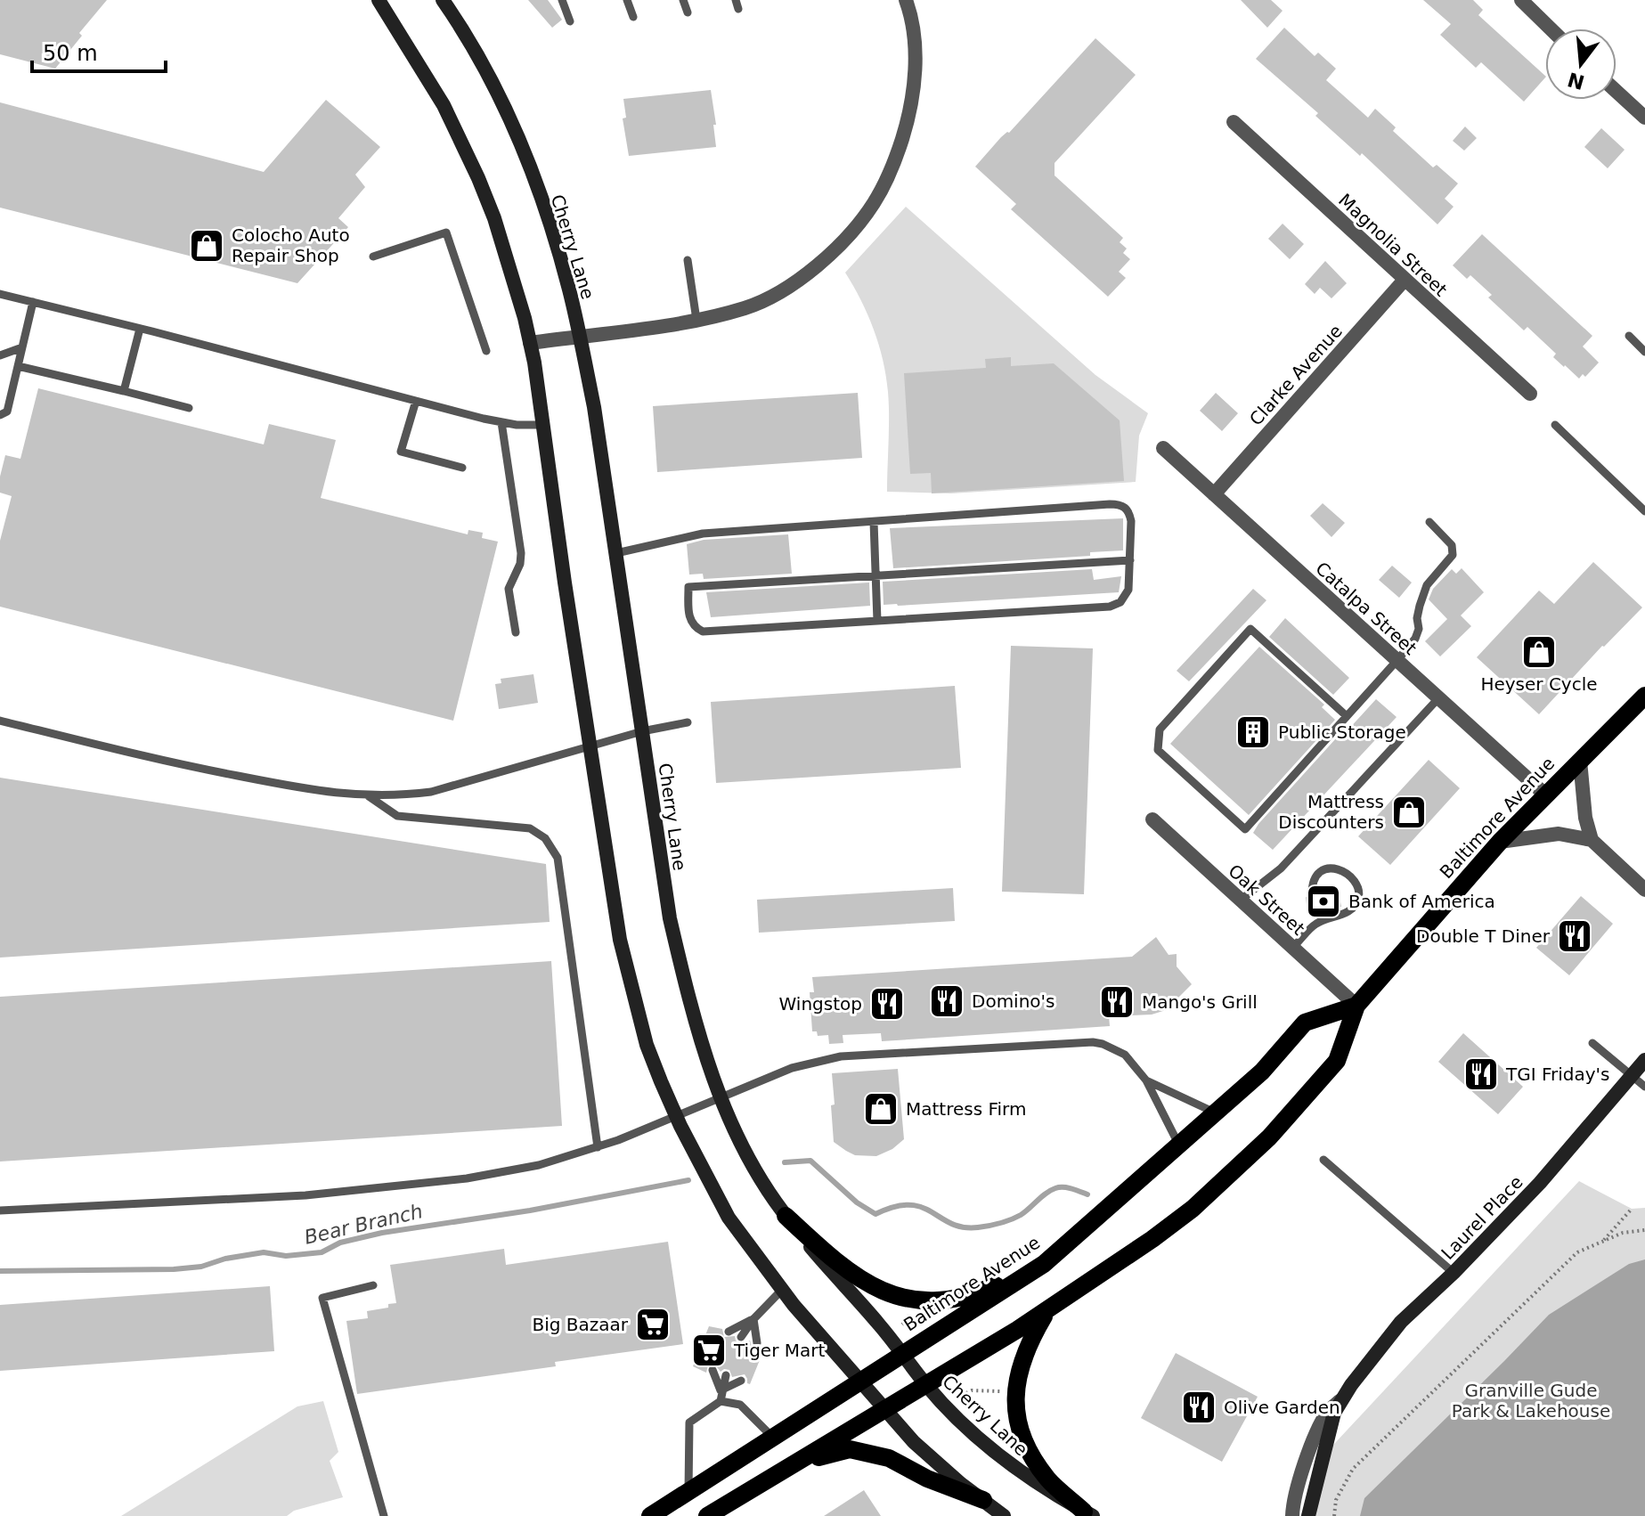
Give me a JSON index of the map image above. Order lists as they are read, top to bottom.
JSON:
{
  "streets": {
    "main road": ["Cherry Lane", "Baltimore Avenue", "Laurel Place"],
    "street": [
      "Magnolia Street",
      "Clarke Avenue",
      "Catalpa Street",
      "Oak Street"
    ]
  },
  "crossings": [
    ["Magnolia Street", "Clarke Avenue"],
    ["Cherry Lane", "Baltimore Avenue"],
    ["Clarke Avenue", "Catalpa Street"],
    ["Catalpa Street", "Baltimore Avenue"],
    ["Baltimore Avenue", "Oak Street"]
  ],
  "water": ["Bear Branch"],
  "parks": ["Granville Gude Park & Lakehouse"],
  "places": {
    "shop": [
      "Colocho Auto Repair Shop",
      "Heyser Cycle",
      "Mattress Discounters",
      "Mattress Firm"
    ],
    "building": ["Public Storage"],
    "bank": ["Bank of America"],
    "restaurant": [
      "Double T Diner",
      "Domino's",
      "Mango's Grill",
      "Wingstop",
      "TGI Friday's",
      "Olive Garden"
    ],
    "supermarket": ["Big Bazaar", "Tiger Mart"]
  },
  "scale_bar": "50 m",
  "north": "bottom"
}
